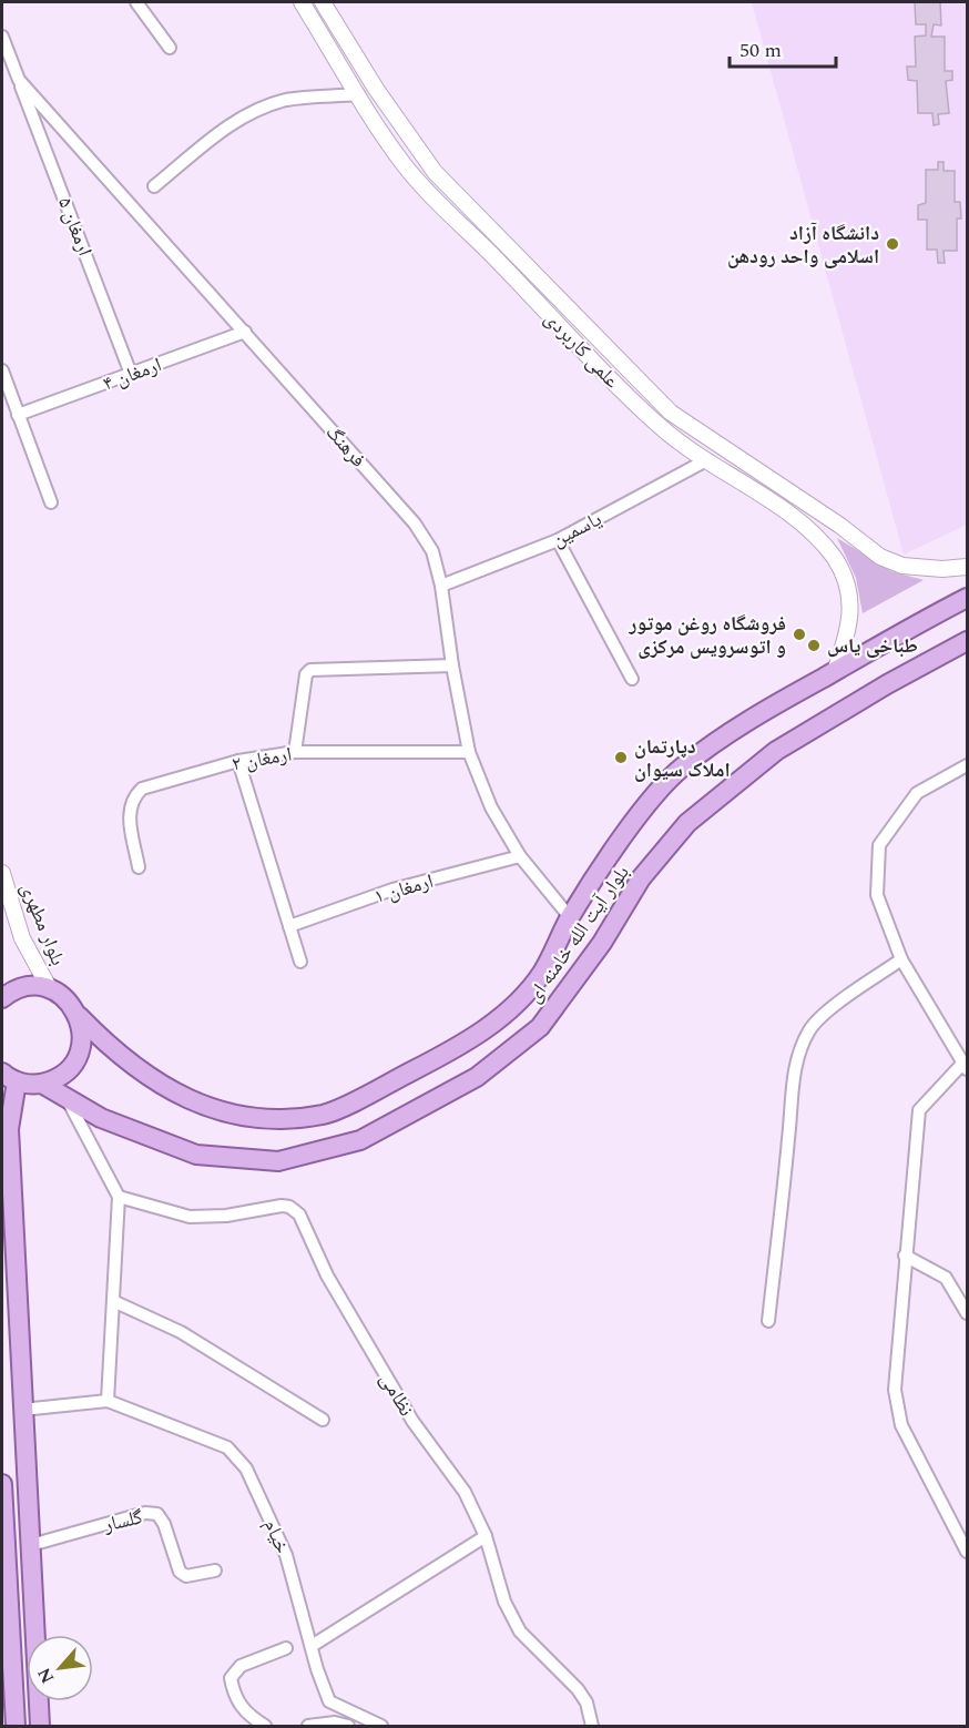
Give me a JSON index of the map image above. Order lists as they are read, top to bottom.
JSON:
{
  "streets": {
    "main road": ["بلوار آیت الله خامنه ای"],
    "street": [
      "ارمغان ۵",
      "علمی کاربردی",
      "ارمغان ۴",
      "فرهنگ",
      "یاسمین",
      "ارمغان ۲",
      "ارمغان ۱",
      "بلوار مطهری",
      "نظامی",
      "گلسار",
      "خیام"
    ]
  },
  "crossings": [
    ["ارمغان ۵", "ارمغان ۴"],
    ["ارمغان ۵", "فرهنگ"],
    ["علمی کاربردی", "یاسمین"],
    ["علمی کاربردی", "بلوار آیت الله خامنه ای"],
    ["ارمغان ۴", "فرهنگ"],
    ["فرهنگ", "یاسمین"],
    ["فرهنگ", "ارمغان ۲"],
    ["فرهنگ", "ارمغان ۱"],
    ["فرهنگ", "بلوار آیت الله خامنه ای"],
    ["بلوار مطهری", "بلوار آیت الله خامنه ای"]
  ],
  "places": [
    "دانشگاه آزاد اسلامی واحد رودهن",
    "فروشگاه روغن موتور و اتوسرویس مرکزی",
    "طباخی یاس",
    "دپارتمان املاک سیوان"
  ],
  "scale_bar": "50 m",
  "north": "bottom left"
}
